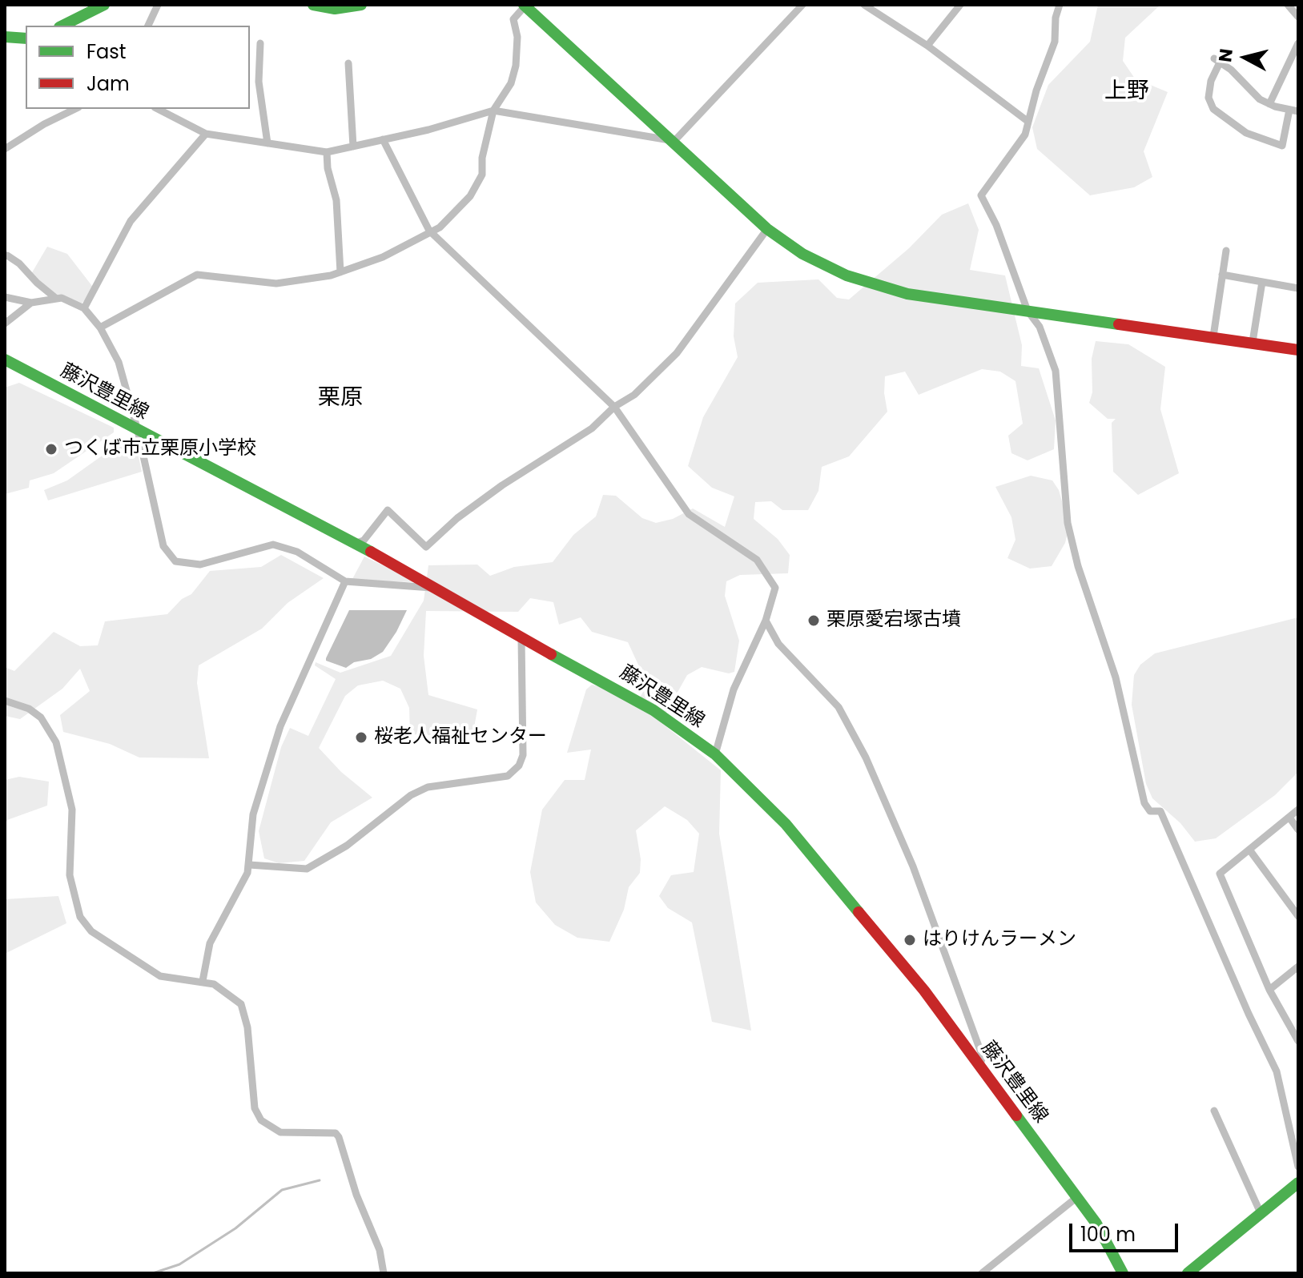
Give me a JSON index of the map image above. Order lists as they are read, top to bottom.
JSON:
{
  "streets": {
    "main road": ["藤沢豊里線"]
  },
  "districts": ["上野", "栗原"],
  "places": [
    "つくば市立栗原小学校",
    "栗原愛宕塚古墳",
    "桜老人福祉センター",
    "はりけんラーメン"
  ],
  "legend": ["Fast", "Jam"],
  "scale_bar": "100 m",
  "north": "left"
}
